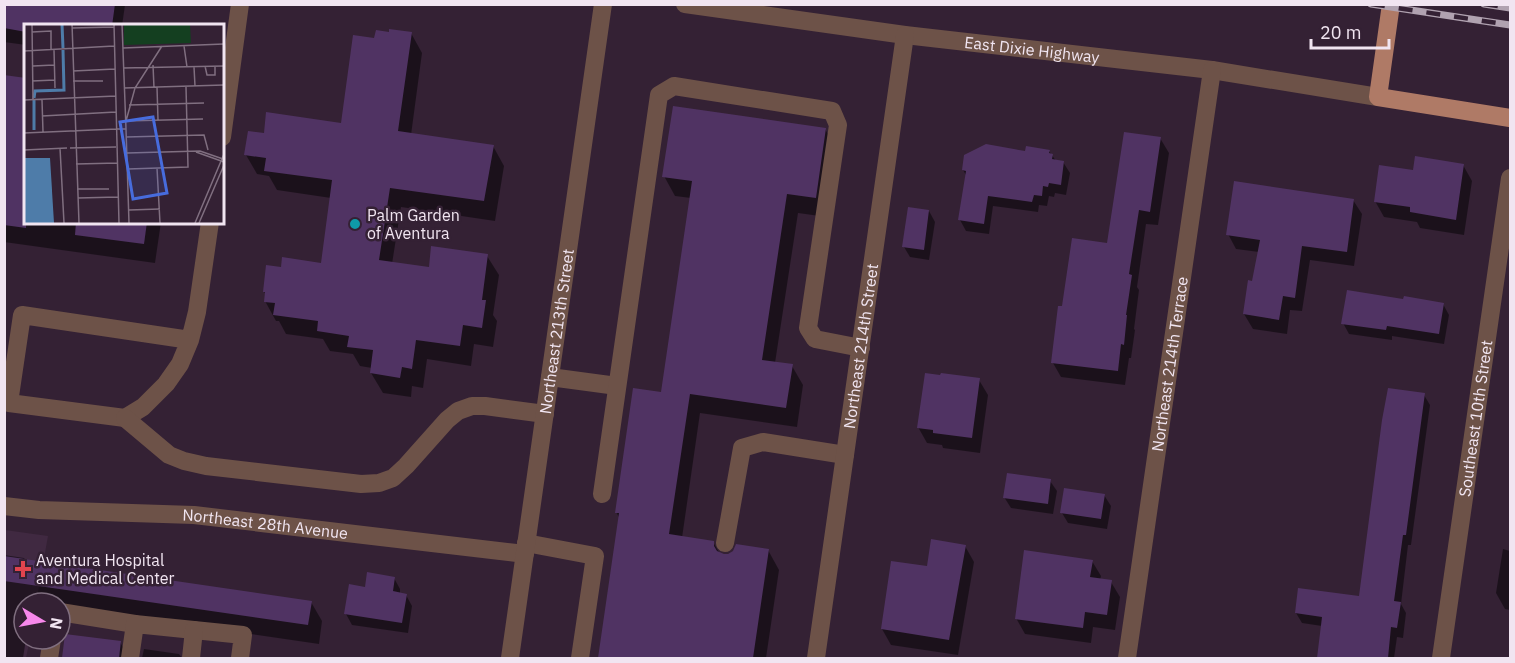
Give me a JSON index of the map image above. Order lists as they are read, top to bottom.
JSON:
{
  "streets": {
    "street": [
      "East Dixie Highway",
      "Northeast 213th Street",
      "Northeast 214th Street",
      "Northeast 214th Terrace",
      "Southeast 10th Street",
      "Northeast 28th Avenue"
    ]
  },
  "crossings": [
    ["East Dixie Highway", "Northeast 214th Street"],
    ["East Dixie Highway", "Northeast 214th Terrace"],
    ["Northeast 213th Street", "Northeast 28th Avenue"]
  ],
  "places": {
    "other": ["Palm Garden of Aventura"],
    "health": ["Aventura Hospital and Medical Center"]
  },
  "scale_bar": "20 m",
  "north": "right"
}
